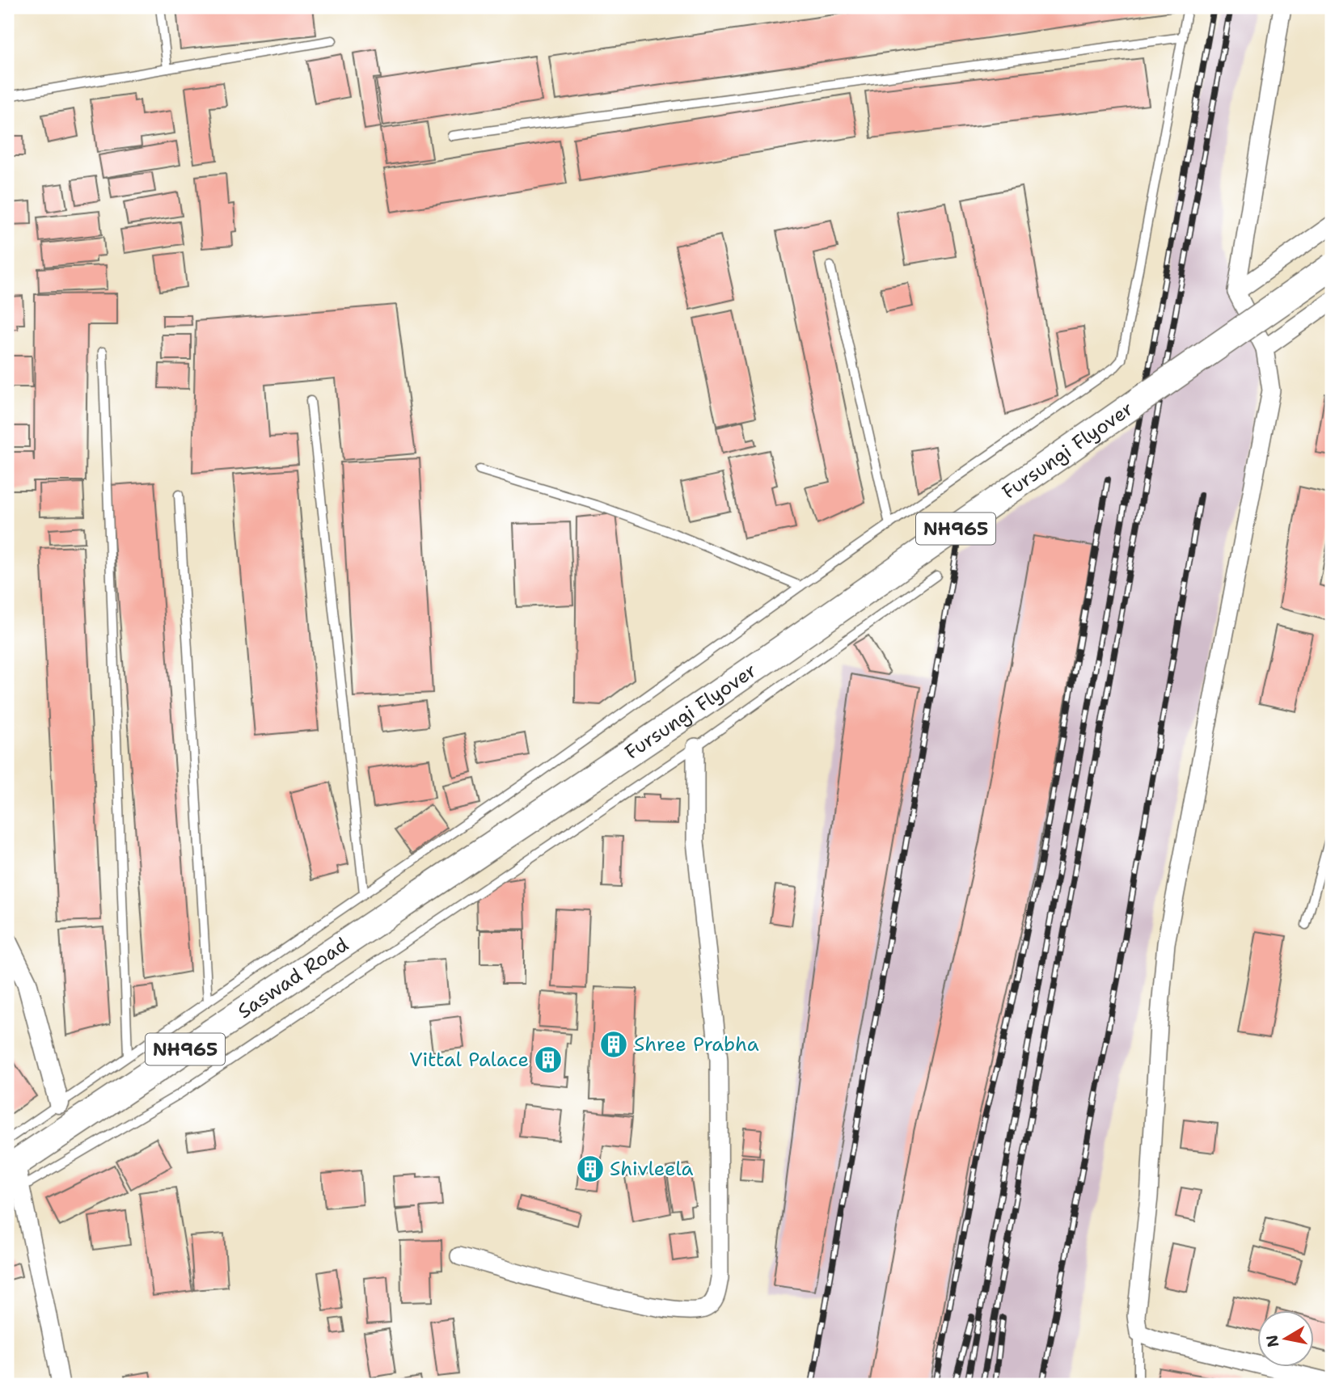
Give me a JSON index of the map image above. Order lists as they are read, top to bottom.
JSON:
{
  "streets": {
    "highway": ["Fursungi Flyover", "NH965", "Saswad Road"]
  },
  "crossings": [
    ["Fursungi Flyover", "Saswad Road"]
  ],
  "places": {
    "building": ["Shree Prabha", "Vittal Palace", "Shivleela"]
  },
  "north": "left"
}
